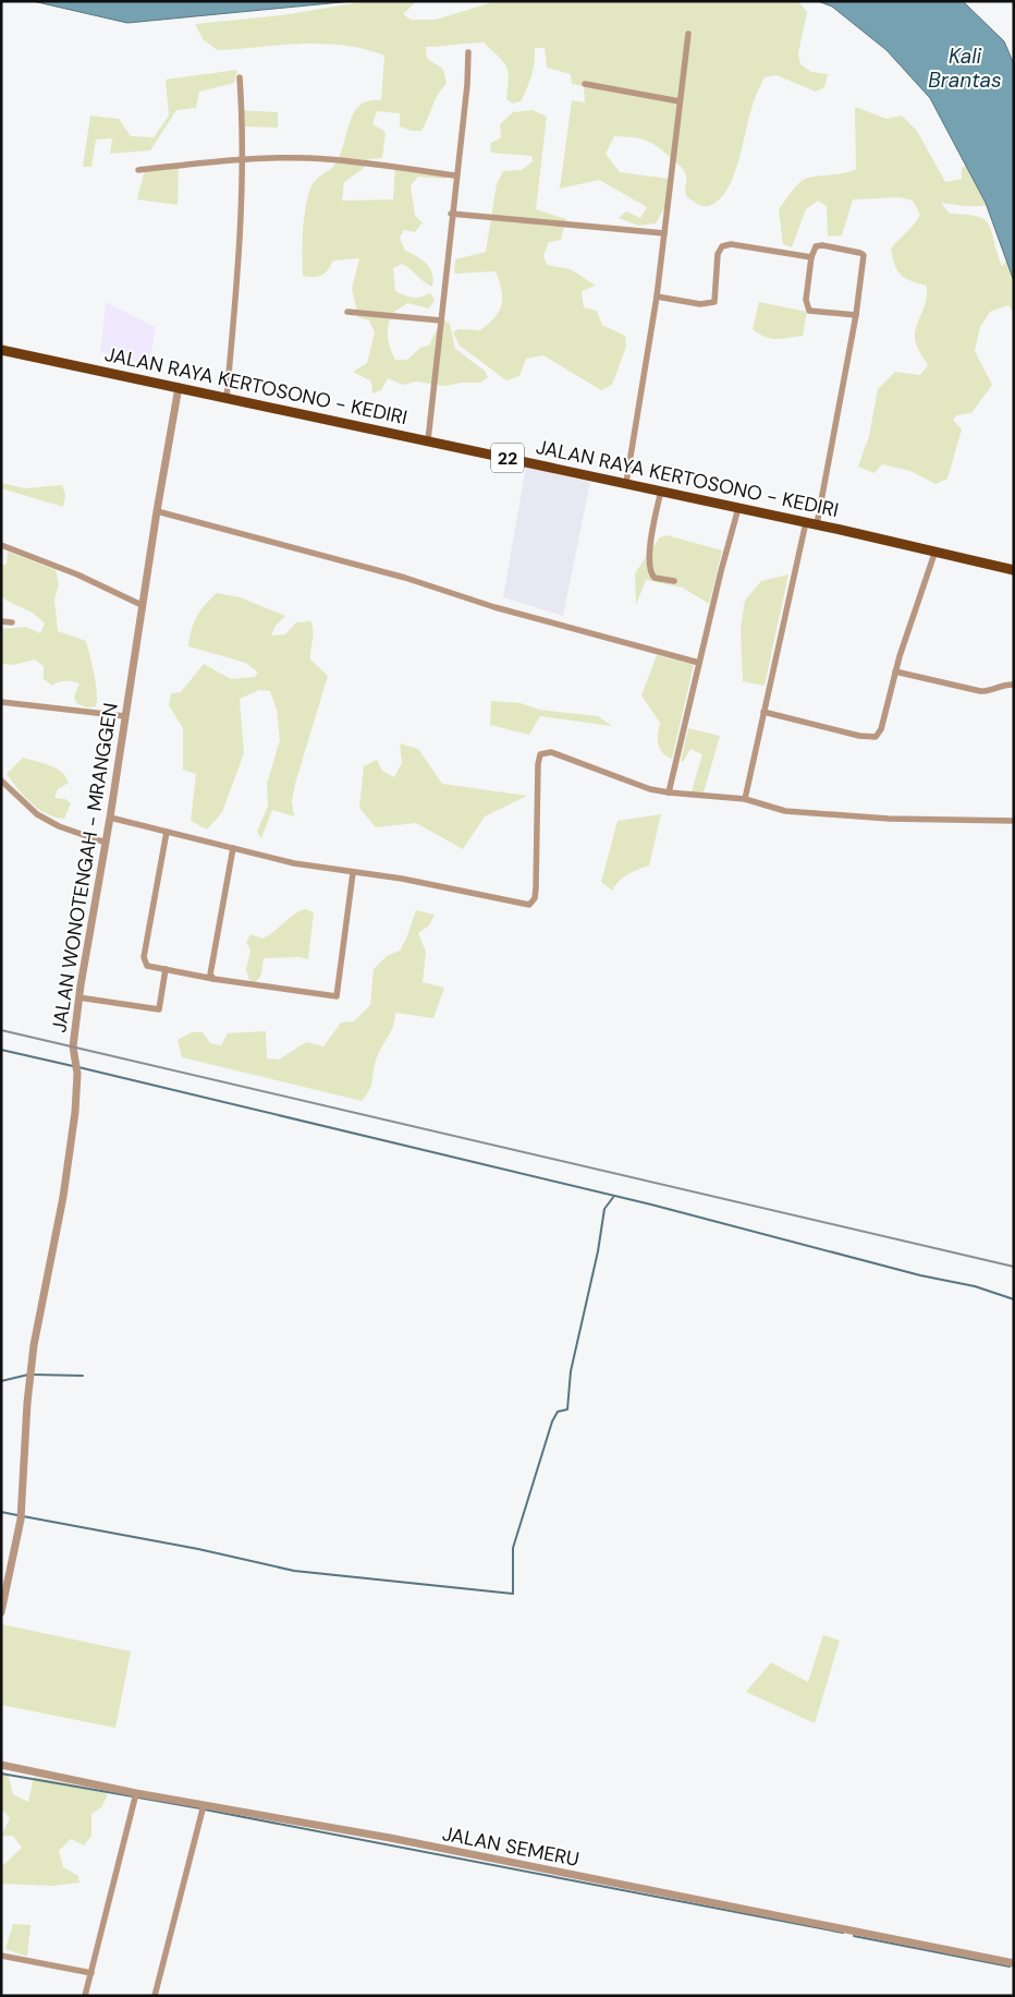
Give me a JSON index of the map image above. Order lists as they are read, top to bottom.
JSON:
{
  "streets": {
    "highway": ["JALAN RAYA KERTOSONO - KEDIRI", "22"],
    "street": ["JALAN WONOTENGAH - MRANGGEN", "JALAN SEMERU"]
  },
  "crossings": [
    ["JALAN RAYA KERTOSONO - KEDIRI", "JALAN WONOTENGAH - MRANGGEN"]
  ],
  "water": ["Kali Brantas"]
}
